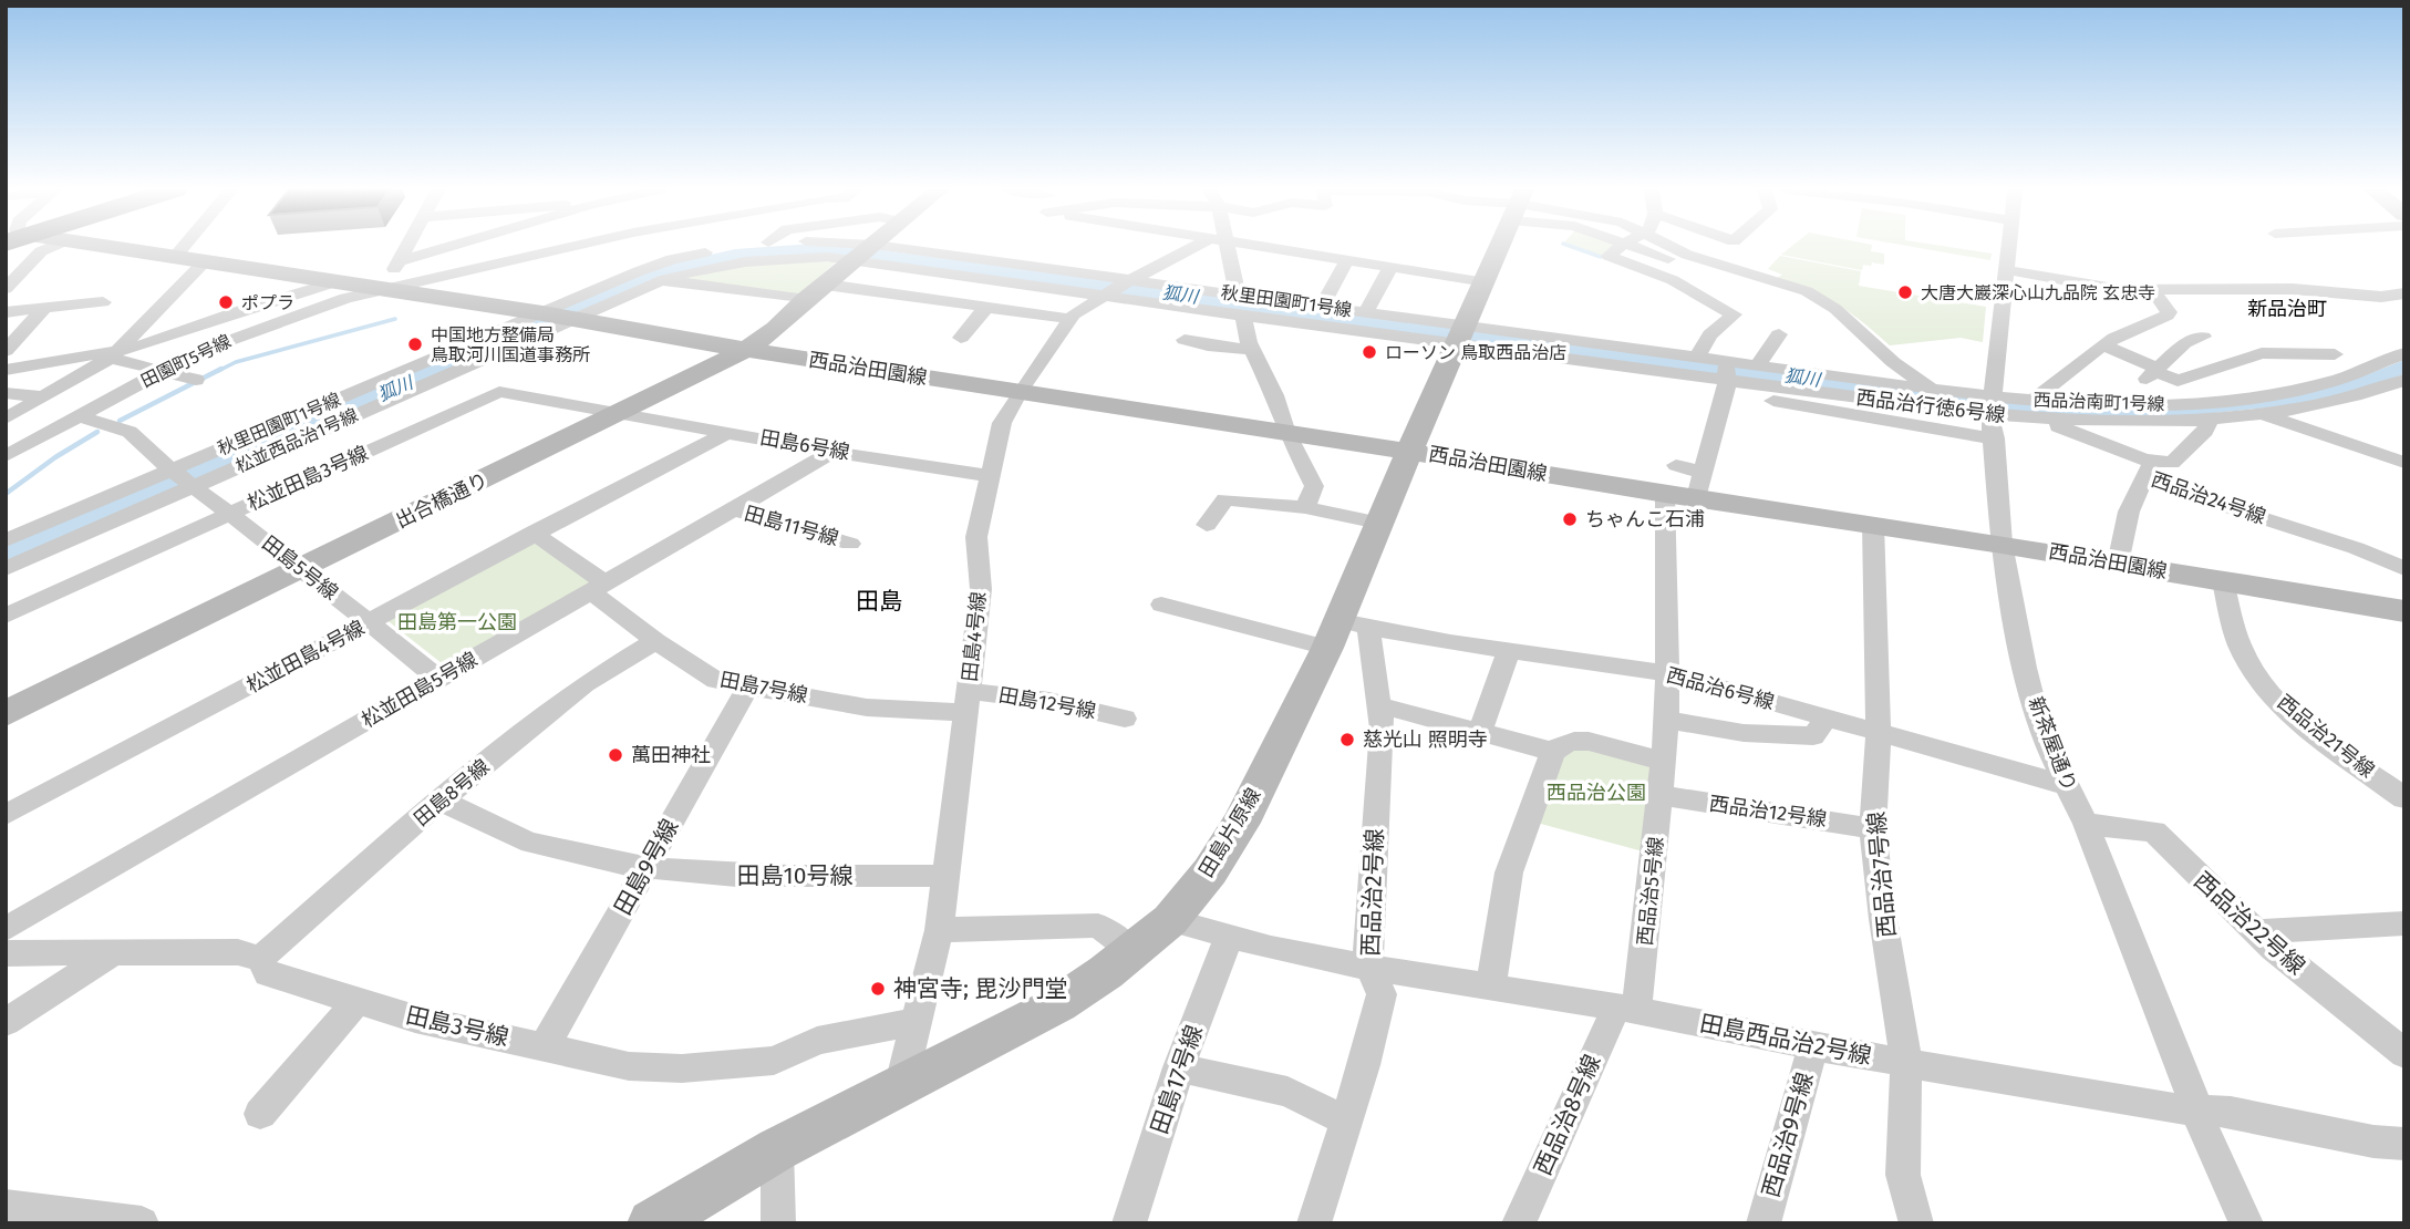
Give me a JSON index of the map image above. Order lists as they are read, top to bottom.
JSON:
{
  "streets": {
    "street": [
      "秋里田園町1号線",
      "田園町5号線",
      "西品治田園線",
      "西品治南町1号線",
      "西品治行徳6号線",
      "松並西品治1号線",
      "田島6号線",
      "松並田島3号線",
      "西品治24号線",
      "出合橋通り",
      "田島11号線",
      "田島5号線",
      "田島4号線",
      "松並田島4号線",
      "田島7号線",
      "西品治6号線",
      "松並田島5号線",
      "田島12号線",
      "西品治21号線",
      "新茶屋通り",
      "田島8号線",
      "西品治12号線",
      "田島片原線",
      "田島9号線",
      "西品治7号線",
      "田島10号線",
      "西品治5号線",
      "西品治2号線",
      "西品治22号線",
      "田島3号線",
      "田島西品治2号線",
      "田島17号線",
      "西品治8号線",
      "西品治9号線"
    ]
  },
  "crossings": [
    ["秋里田園町1号線", "西品治田園線"],
    ["秋里田園町1号線", "西品治行徳6号線"],
    ["秋里田園町1号線", "松並西品治1号線"],
    ["秋里田園町1号線", "出合橋通り"],
    ["秋里田園町1号線", "田島5号線"],
    ["秋里田園町1号線", "田島4号線"],
    ["秋里田園町1号線", "田島片原線"],
    ["田園町5号線", "田島5号線"],
    ["西品治田園線", "松並西品治1号線"],
    ["西品治田園線", "出合橋通り"],
    ["西品治田園線", "田島4号線"],
    ["西品治田園線", "西品治21号線"],
    ["西品治田園線", "新茶屋通り"],
    ["西品治田園線", "田島片原線"],
    ["西品治田園線", "西品治7号線"],
    ["西品治田園線", "西品治5号線"],
    ["西品治南町1号線", "西品治行徳6号線"],
    ["西品治南町1号線", "西品治24号線"],
    ["西品治行徳6号線", "松並西品治1号線"],
    ["西品治行徳6号線", "西品治24号線"],
    ["西品治行徳6号線", "新茶屋通り"],
    ["西品治行徳6号線", "田島片原線"],
    ["松並西品治1号線", "出合橋通り"],
    ["松並西品治1号線", "田島5号線"],
    ["松並西品治1号線", "田島4号線"],
    ["松並西品治1号線", "田島片原線"],
    ["田島6号線", "松並田島3号線"],
    ["田島6号線", "出合橋通り"],
    ["田島6号線", "田島4号線"],
    ["田島6号線", "松並田島4号線"],
    ["田島6号線", "松並田島5号線"],
    ["松並田島3号線", "出合橋通り"],
    ["松並田島3号線", "田島5号線"],
    ["出合橋通り", "田島5号線"],
    ["田島11号線", "松並田島5号線"],
    ["田島5号線", "松並田島4号線"],
    ["田島5号線", "松並田島5号線"],
    ["田島4号線", "田島7号線"],
    ["田島4号線", "田島12号線"],
    ["田島4号線", "田島片原線"],
    ["田島4号線", "田島10号線"],
    ["田島4号線", "田島3号線"],
    ["松並田島4号線", "田島7号線"],
    ["田島7号線", "松並田島5号線"],
    ["田島7号線", "田島12号線"],
    ["田島7号線", "田島8号線"],
    ["田島7号線", "田島9号線"],
    ["西品治6号線", "新茶屋通り"],
    ["西品治6号線", "田島片原線"],
    ["西品治6号線", "西品治7号線"],
    ["西品治6号線", "西品治5号線"],
    ["西品治6号線", "西品治2号線"],
    ["新茶屋通り", "西品治22号線"],
    ["新茶屋通り", "田島西品治2号線"],
    ["田島8号線", "田島10号線"],
    ["田島8号線", "田島3号線"],
    ["西品治12号線", "西品治7号線"],
    ["西品治12号線", "西品治5号線"],
    ["田島片原線", "西品治2号線"],
    ["田島片原線", "田島西品治2号線"],
    ["田島9号線", "田島10号線"],
    ["田島9号線", "田島3号線"],
    ["西品治7号線", "田島西品治2号線"],
    ["西品治5号線", "田島西品治2号線"],
    ["西品治5号線", "西品治8号線"],
    ["西品治2号線", "田島西品治2号線"],
    ["田島西品治2号線", "田島17号線"],
    ["田島西品治2号線", "西品治8号線"],
    ["田島西品治2号線", "西品治9号線"]
  ],
  "districts": ["新品治町", "田島"],
  "water": ["狐川"],
  "parks": ["田島第一公園", "西品治公園"],
  "places": [
    "大唐大巖深心山九品院 玄忠寺",
    "ポプラ",
    "中国地方整備局 鳥取河川国道事務所",
    "ローソン 鳥取西品治店",
    "ちゃんこ石浦",
    "慈光山 照明寺",
    "萬田神社",
    "神宮寺; 毘沙門堂"
  ]
}
